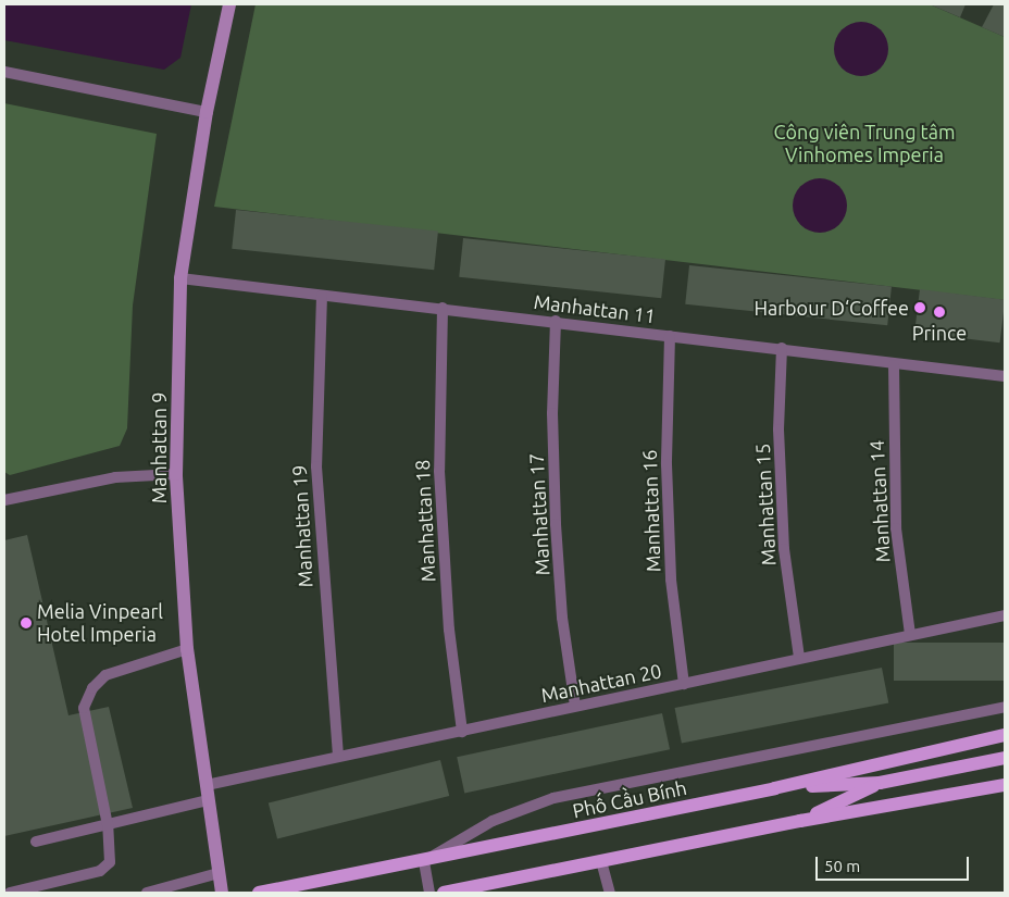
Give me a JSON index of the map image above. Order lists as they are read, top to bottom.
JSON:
{
  "streets": {
    "main road": ["Manhattan 9", "Phố Cầu Bính"],
    "lane": [
      "Manhattan 11",
      "Manhattan 14",
      "Manhattan 15",
      "Manhattan 16",
      "Manhattan 17",
      "Manhattan 18",
      "Manhattan 19",
      "Manhattan 20"
    ]
  },
  "crossings": [
    ["Manhattan 11", "Manhattan 9"],
    ["Manhattan 11", "Manhattan 14"],
    ["Manhattan 11", "Manhattan 15"],
    ["Manhattan 11", "Manhattan 16"],
    ["Manhattan 11", "Manhattan 17"],
    ["Manhattan 11", "Manhattan 18"],
    ["Manhattan 11", "Manhattan 19"],
    ["Manhattan 9", "Manhattan 20"],
    ["Manhattan 14", "Manhattan 20"],
    ["Manhattan 15", "Manhattan 20"],
    ["Manhattan 16", "Manhattan 20"],
    ["Manhattan 17", "Manhattan 20"],
    ["Manhattan 18", "Manhattan 20"],
    ["Manhattan 19", "Manhattan 20"]
  ],
  "parks": ["Công viên Trung tâm Vinhomes Imperia"],
  "places": ["Harbour D‘Coffee", "Prince", "Melia Vinpearl Hotel Imperia"],
  "scale_bar": "50 m"
}
